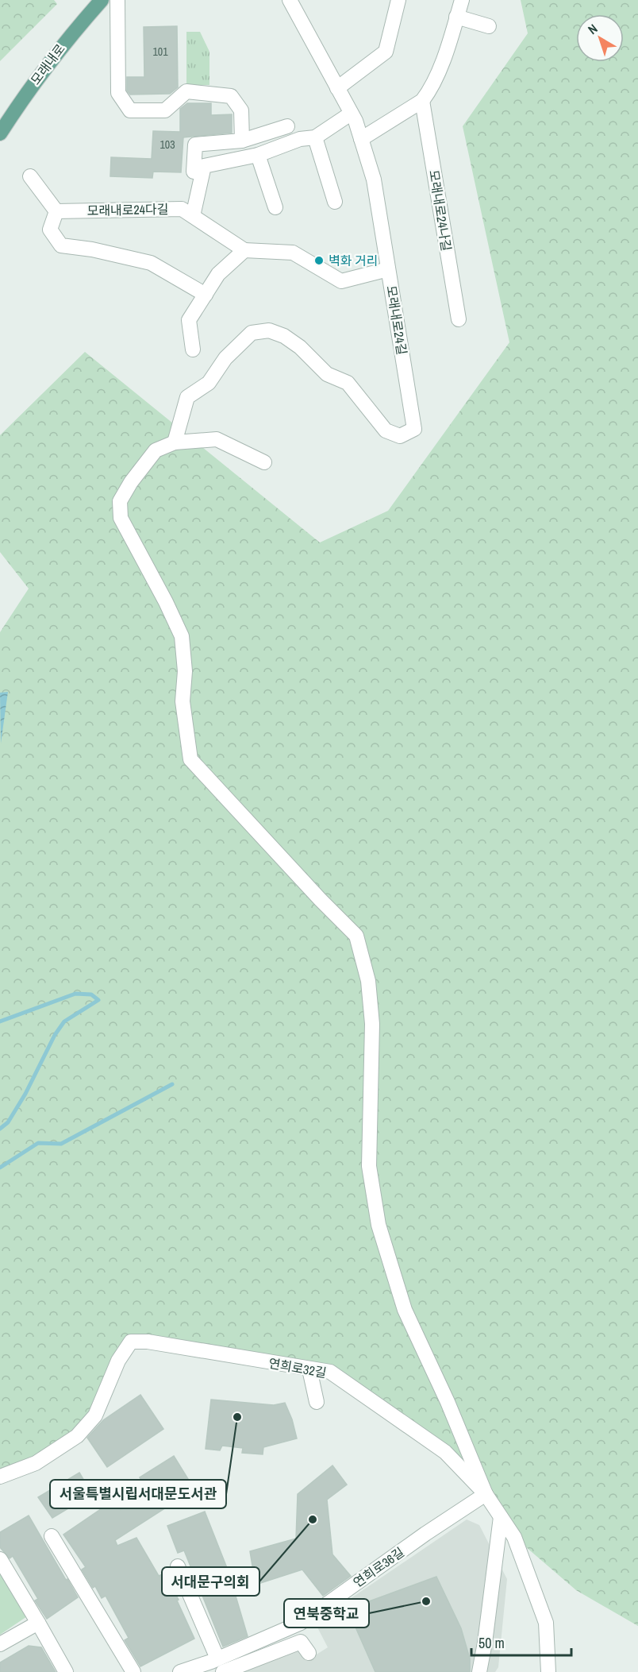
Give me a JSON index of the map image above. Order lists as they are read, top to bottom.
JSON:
{
  "streets": {
    "main road": ["모래내로"],
    "street": [
      "모래내로24다길",
      "모래내로24나길",
      "모래내로24길",
      "연희로32길",
      "연희로36길"
    ]
  },
  "crossings": [
    ["연희로32길", "연희로36길"]
  ],
  "places": [
    "벽화 거리",
    "서울특별시립서대문도서관",
    "서대문구의회",
    "연북중학교"
  ],
  "house_numbers": ["101", "103"],
  "scale_bar": "50 m",
  "north": "top left"
}
